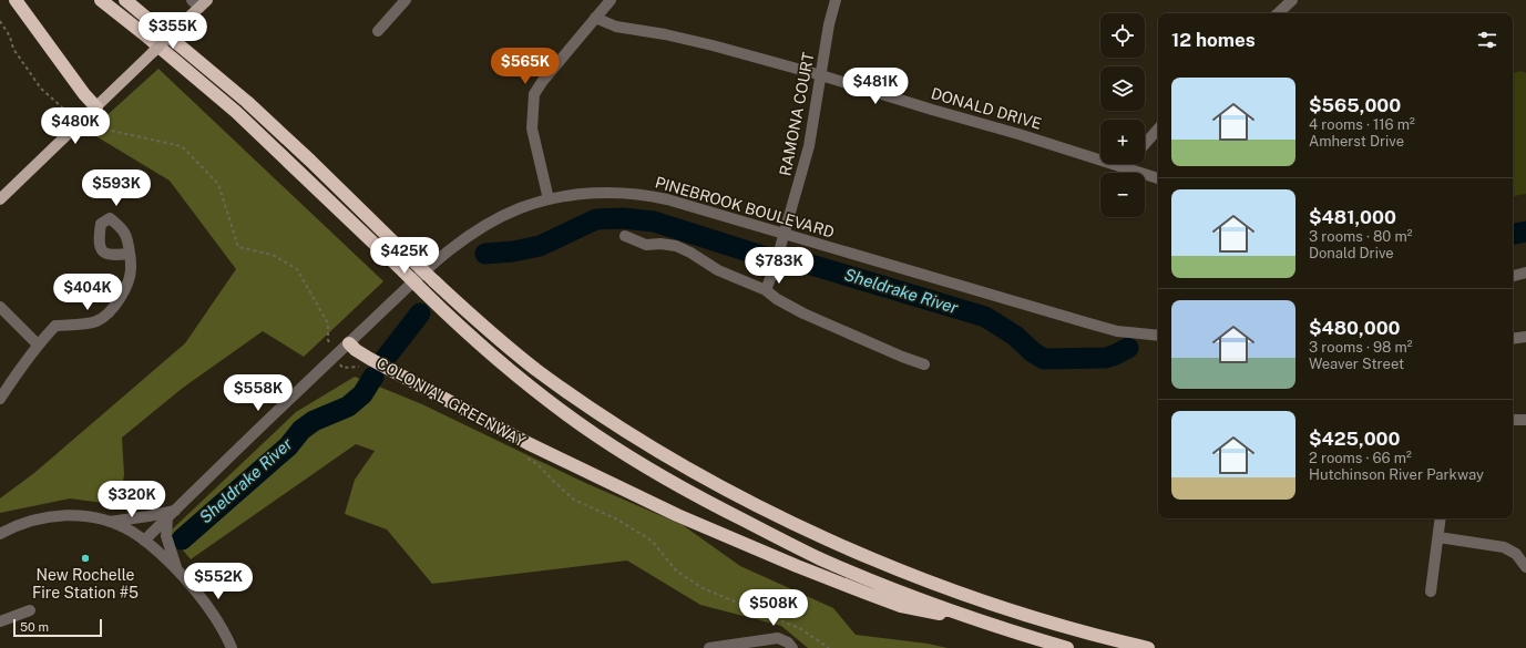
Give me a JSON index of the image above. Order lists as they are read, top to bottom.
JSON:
{
  "streets": {
    "street": ["DONALD DRIVE", "RAMONA COURT", "PINEBROOK BOULEVARD"],
    "path": ["COLONIAL GREENWAY"]
  },
  "crossings": [
    ["DONALD DRIVE", "RAMONA COURT"],
    ["RAMONA COURT", "PINEBROOK BOULEVARD"],
    ["PINEBROOK BOULEVARD", "COLONIAL GREENWAY"]
  ],
  "water": ["Sheldrake River"],
  "places": ["New Rochelle Fire Station #5"],
  "scale_bar": "50 m",
  "page": {
    "price": [
      "$355K",
      "$565K",
      "$481K",
      "$480K",
      "$593K",
      "$425K",
      "$783K",
      "$404K",
      "$558K",
      "$320K",
      "$552K",
      "$508K"
    ],
    "map_buttons": ["+", "−"],
    "heading": "12 homes",
    "list": [
      {
        "name": "$565,000",
        "note": "4 rooms · 116 m² · Amherst Drive"
      },
      {
        "name": "$481,000",
        "note": "3 rooms · 80 m² · Donald Drive"
      },
      {
        "name": "$480,000",
        "note": "3 rooms · 98 m² · Weaver Street"
      },
      {
        "name": "$425,000",
        "note": "2 rooms · 66 m² · Hutchinson River Parkway"
      }
    ],
    "scale": "50 m"
  }
}
